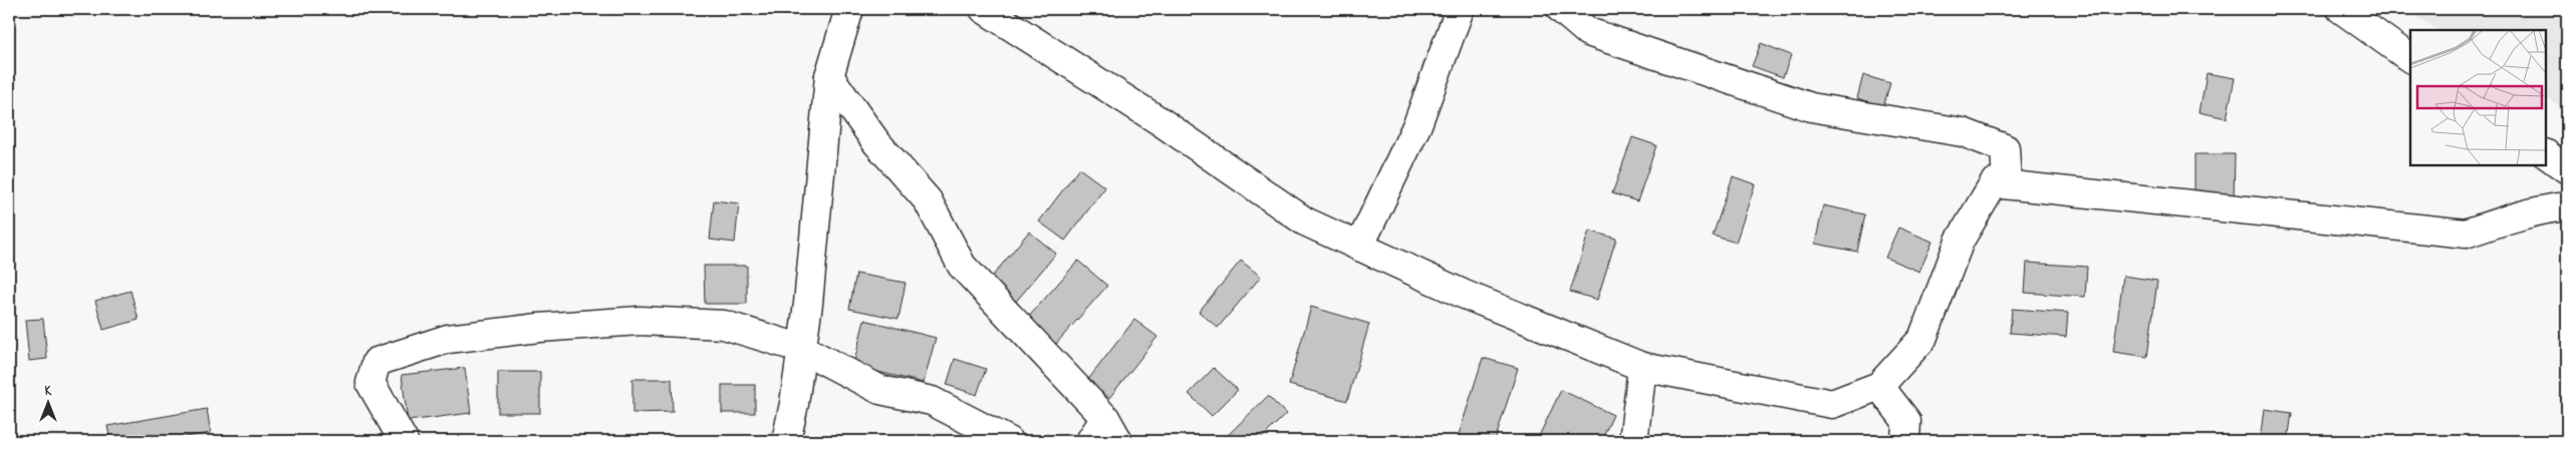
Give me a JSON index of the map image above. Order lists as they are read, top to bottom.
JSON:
{
  "north": "top"
}
